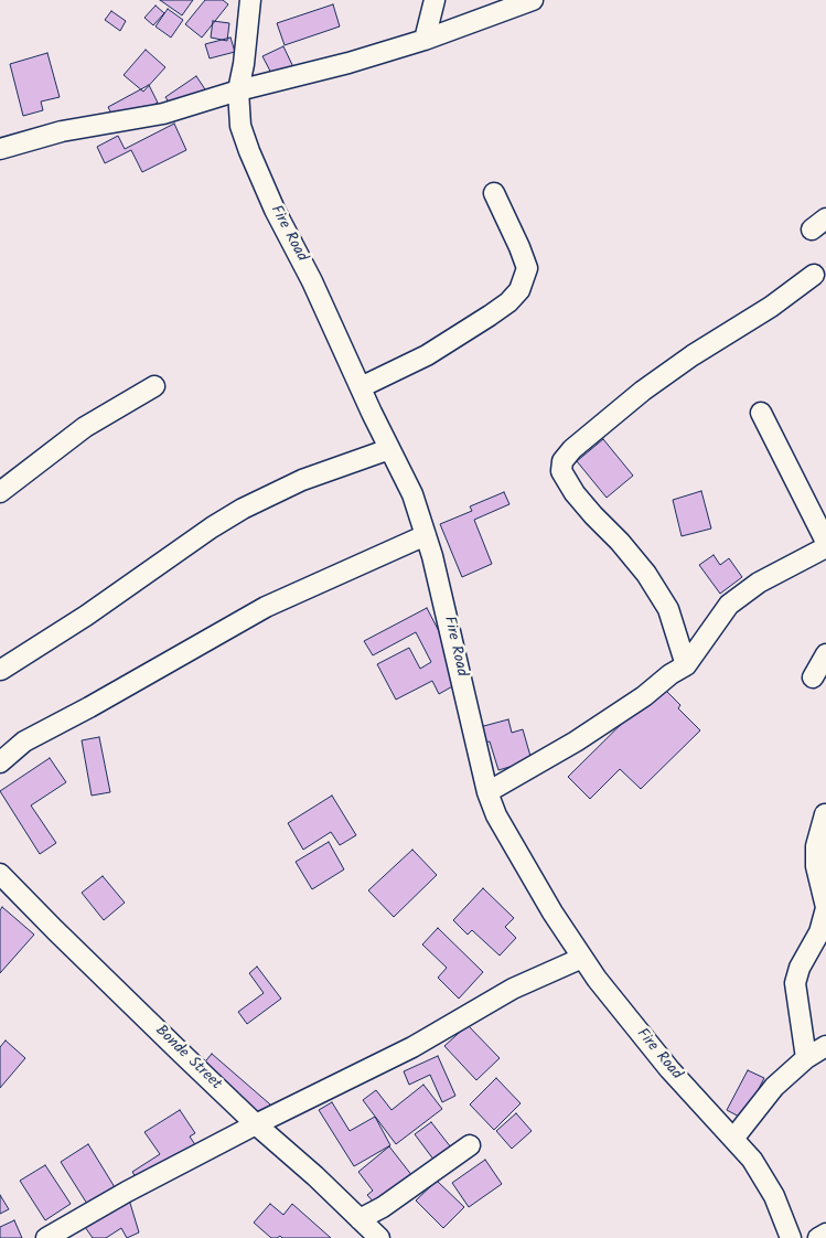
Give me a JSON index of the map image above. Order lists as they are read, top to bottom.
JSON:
{
  "streets": {
    "street": ["Fire Road", "Bonde Street"]
  }
}
